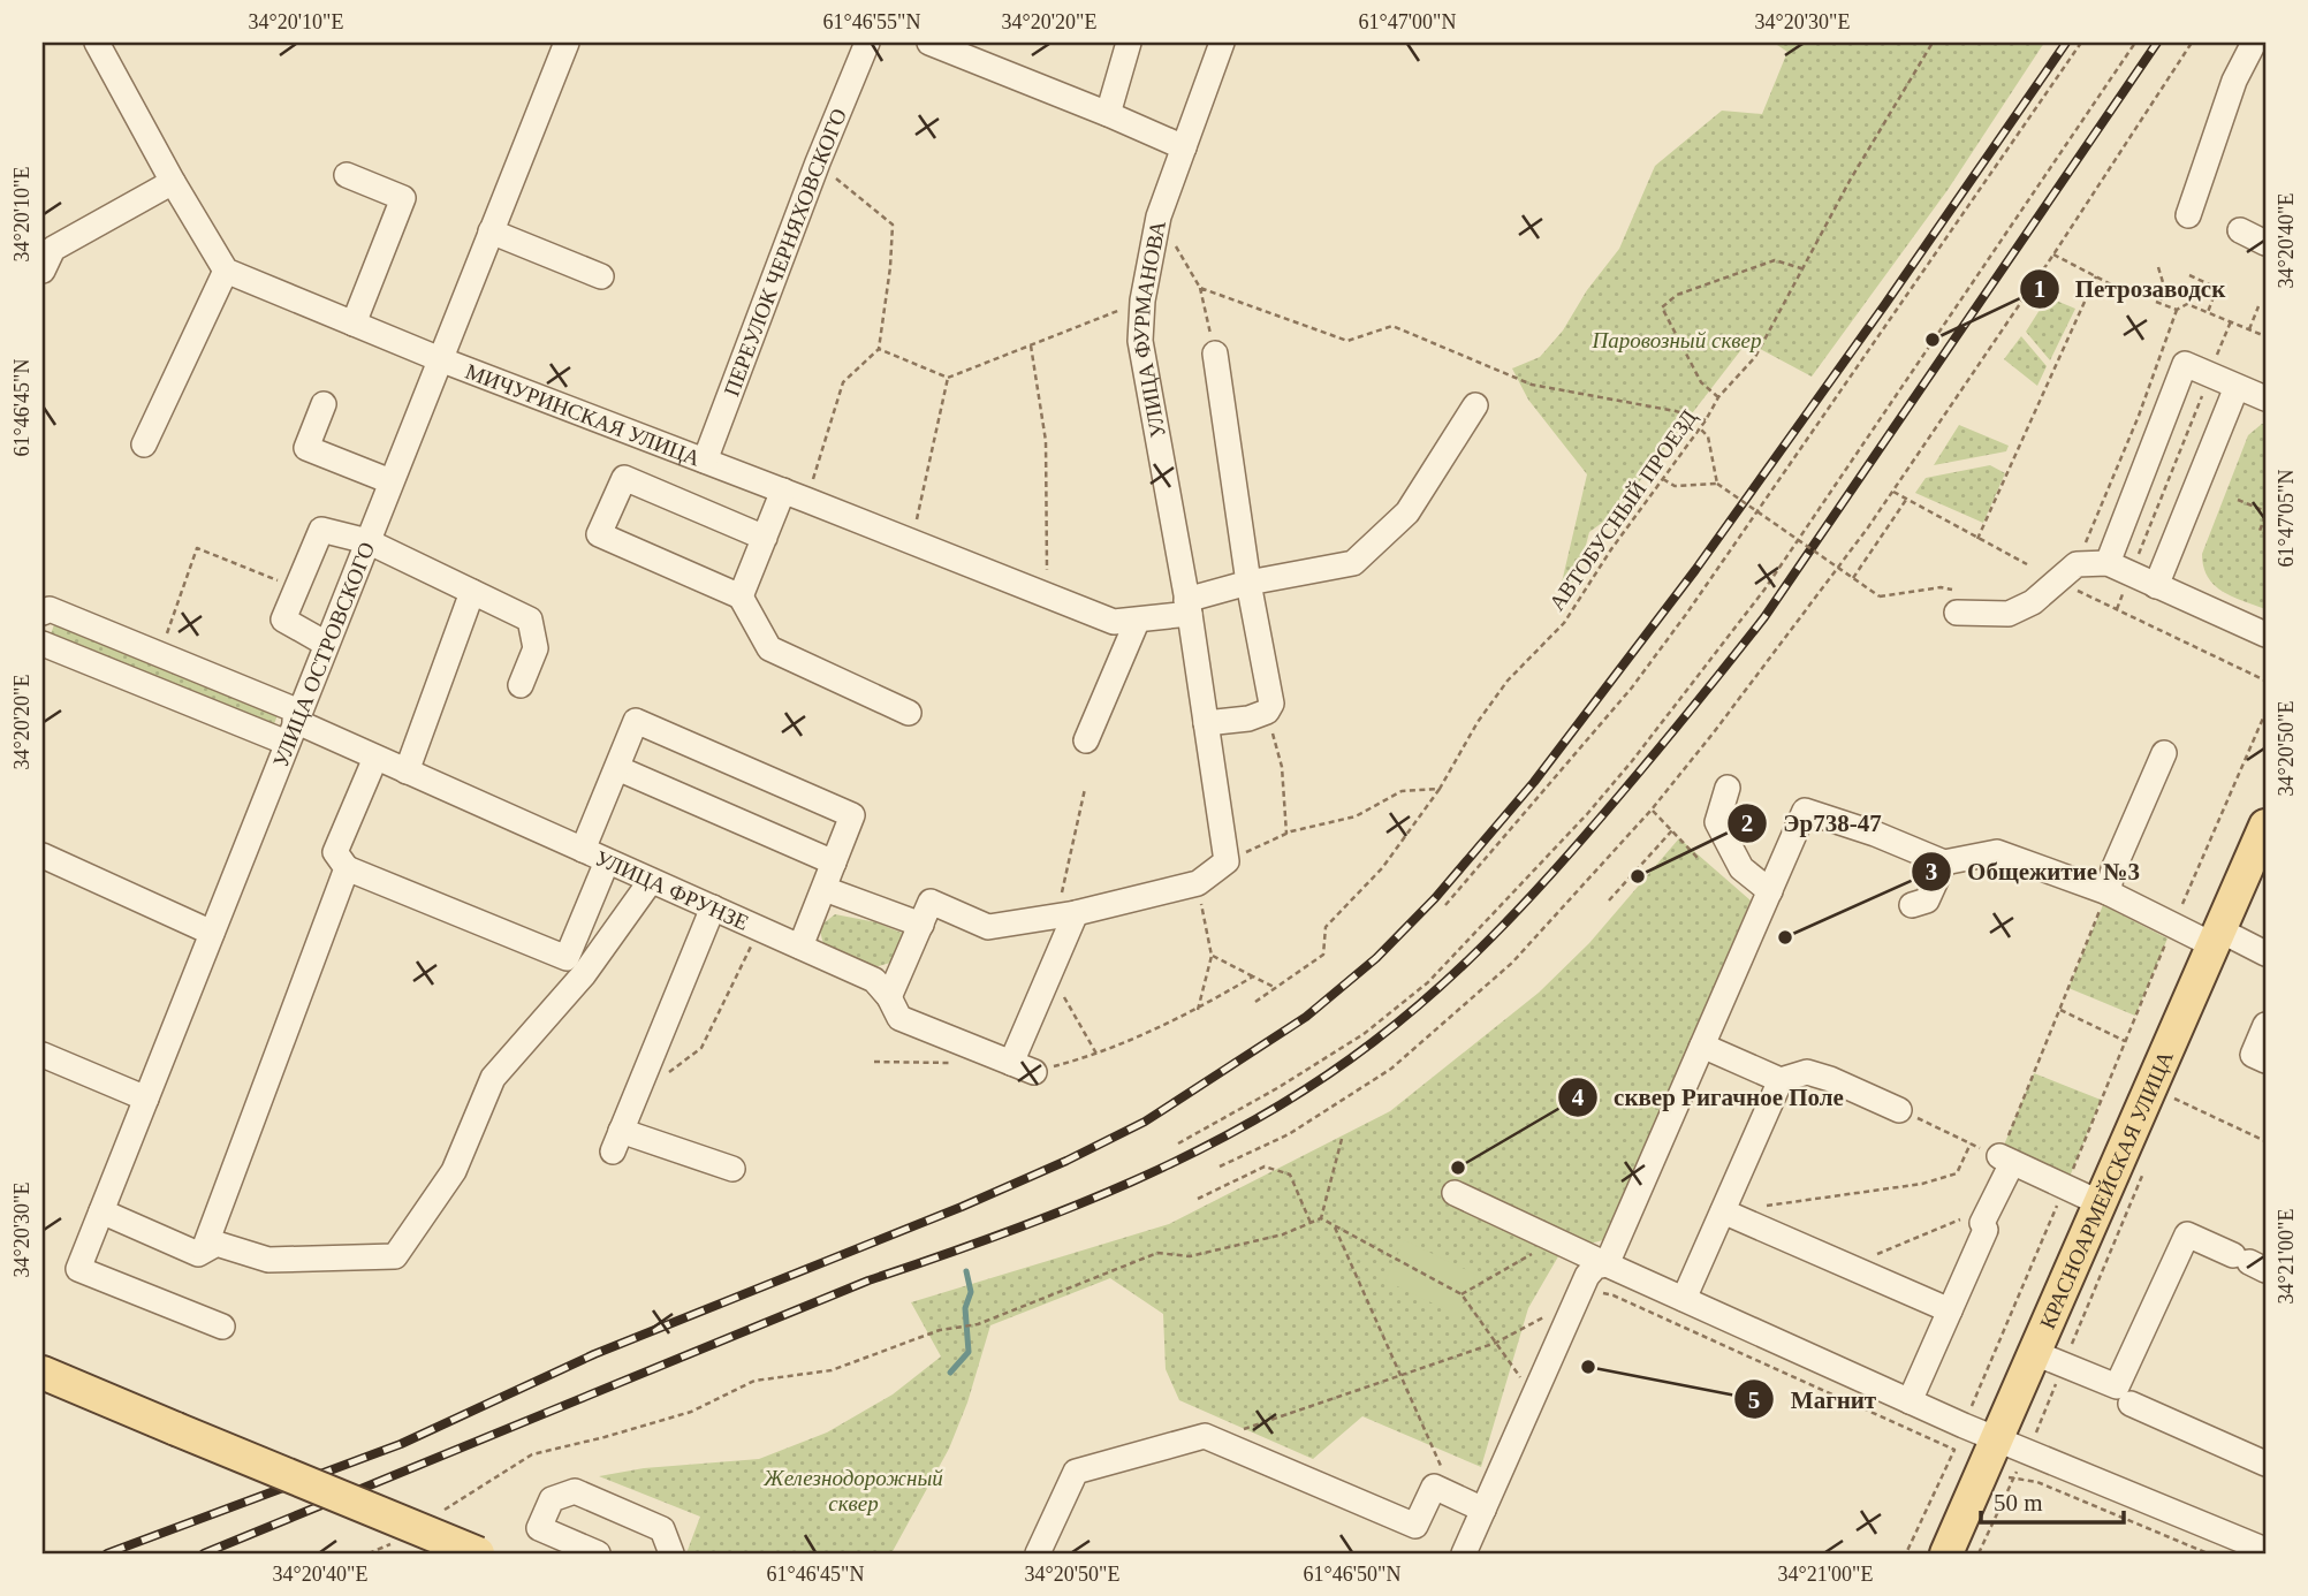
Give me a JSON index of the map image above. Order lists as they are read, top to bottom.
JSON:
{
  "streets": {
    "main road": ["КРАСНОАРМЕЙСКАЯ УЛИЦА"],
    "street": [
      "ПЕРЕУЛОК ЧЕРНЯХОВСКОГО",
      "УЛИЦА ФУРМАНОВА",
      "МИЧУРИНСКАЯ УЛИЦА",
      "УЛИЦА ОСТРОВСКОГО",
      "УЛИЦА ФРУНЗЕ"
    ],
    "path": ["АВТОБУСНЫЙ ПРОЕЗД"]
  },
  "crossings": [
    ["ПЕРЕУЛОК ЧЕРНЯХОВСКОГО", "МИЧУРИНСКАЯ УЛИЦА"],
    ["УЛИЦА ФУРМАНОВА", "МИЧУРИНСКАЯ УЛИЦА"],
    ["МИЧУРИНСКАЯ УЛИЦА", "УЛИЦА ОСТРОВСКОГО"],
    ["УЛИЦА ОСТРОВСКОГО", "УЛИЦА ФРУНЗЕ"]
  ],
  "parks": ["Паровозный сквер", "Железнодорожный сквер"],
  "places": [
    "Петрозаводск",
    "Эр738-47",
    "Общежитие №3",
    "сквер Ригачное Поле",
    "Магнит"
  ],
  "scale_bar": "50 m",
  "coordinates": [
    "34°20'10\"E",
    "61°46'55\"N",
    "34°20'20\"E",
    "61°47'00\"N",
    "34°20'30\"E",
    "34°20'40\"E",
    "61°46'45\"N",
    "61°47'05\"N",
    "34°20'50\"E",
    "34°21'00\"E",
    "61°46'50\"N"
  ]
}
